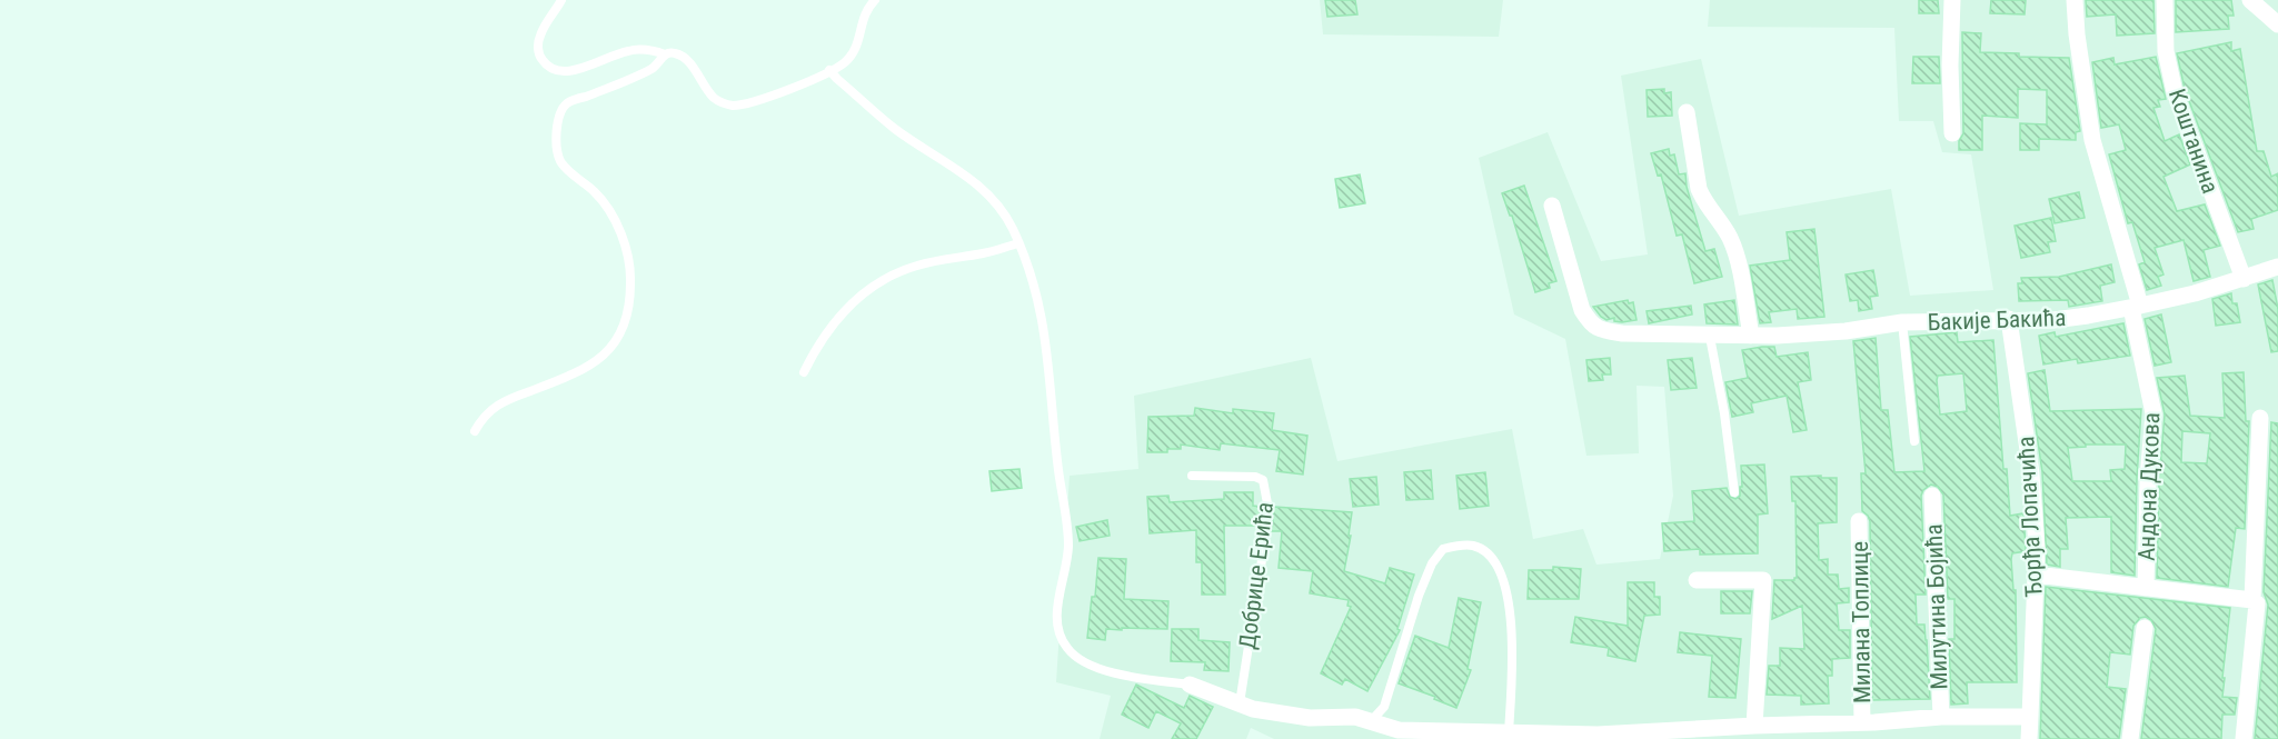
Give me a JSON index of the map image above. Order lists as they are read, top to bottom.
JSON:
{
  "streets": {
    "street": [
      "Коштанина",
      "Бакије Бакића",
      "Андона Дукова",
      "Ђорђа Лопачића",
      "Милутина Бојића",
      "Милана Топлице"
    ],
    "lane": ["Добрице Ерића"]
  },
  "crossings": [
    ["Коштанина", "Бакије Бакића"],
    ["Бакије Бакића", "Андона Дукова"],
    ["Бакије Бакића", "Ђорђа Лопачића"]
  ]
}
